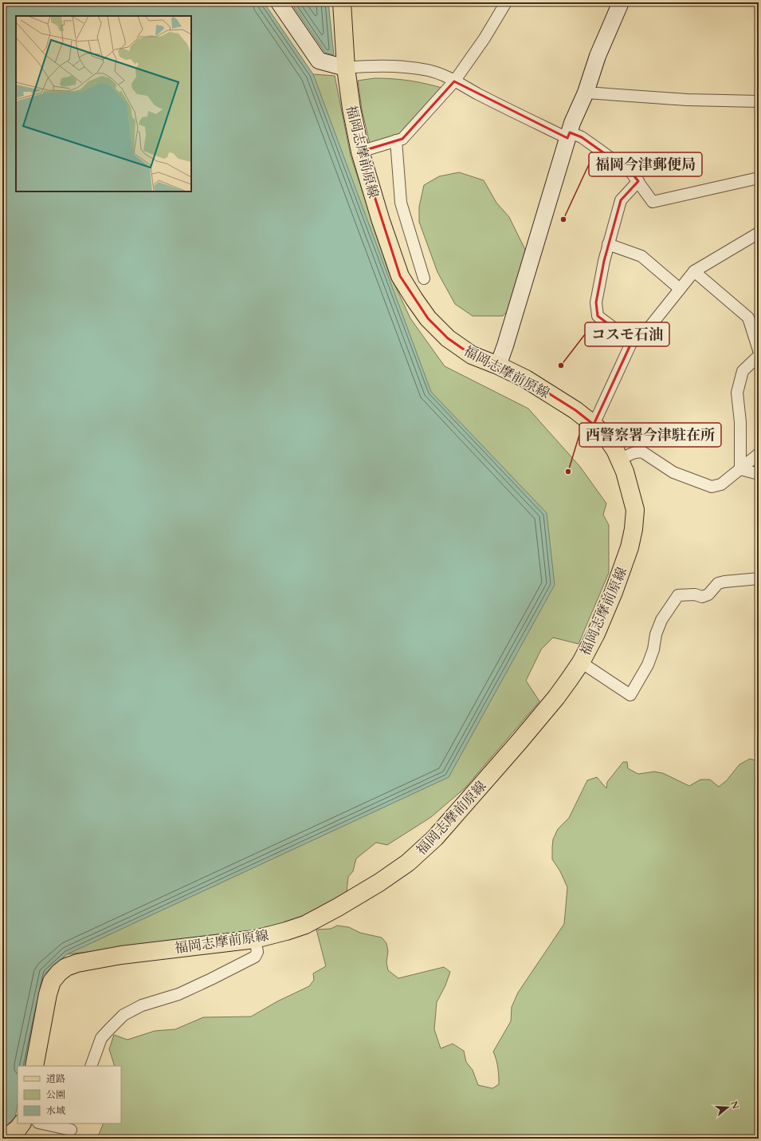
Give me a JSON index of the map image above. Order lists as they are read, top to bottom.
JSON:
{
  "streets": {
    "main road": ["福岡志摩前原線"]
  },
  "places": ["福岡今津郵便局", "コスモ石油", "西警察署今津駐在所"],
  "legend": ["道路", "公園", "水域"],
  "north": "right"
}
